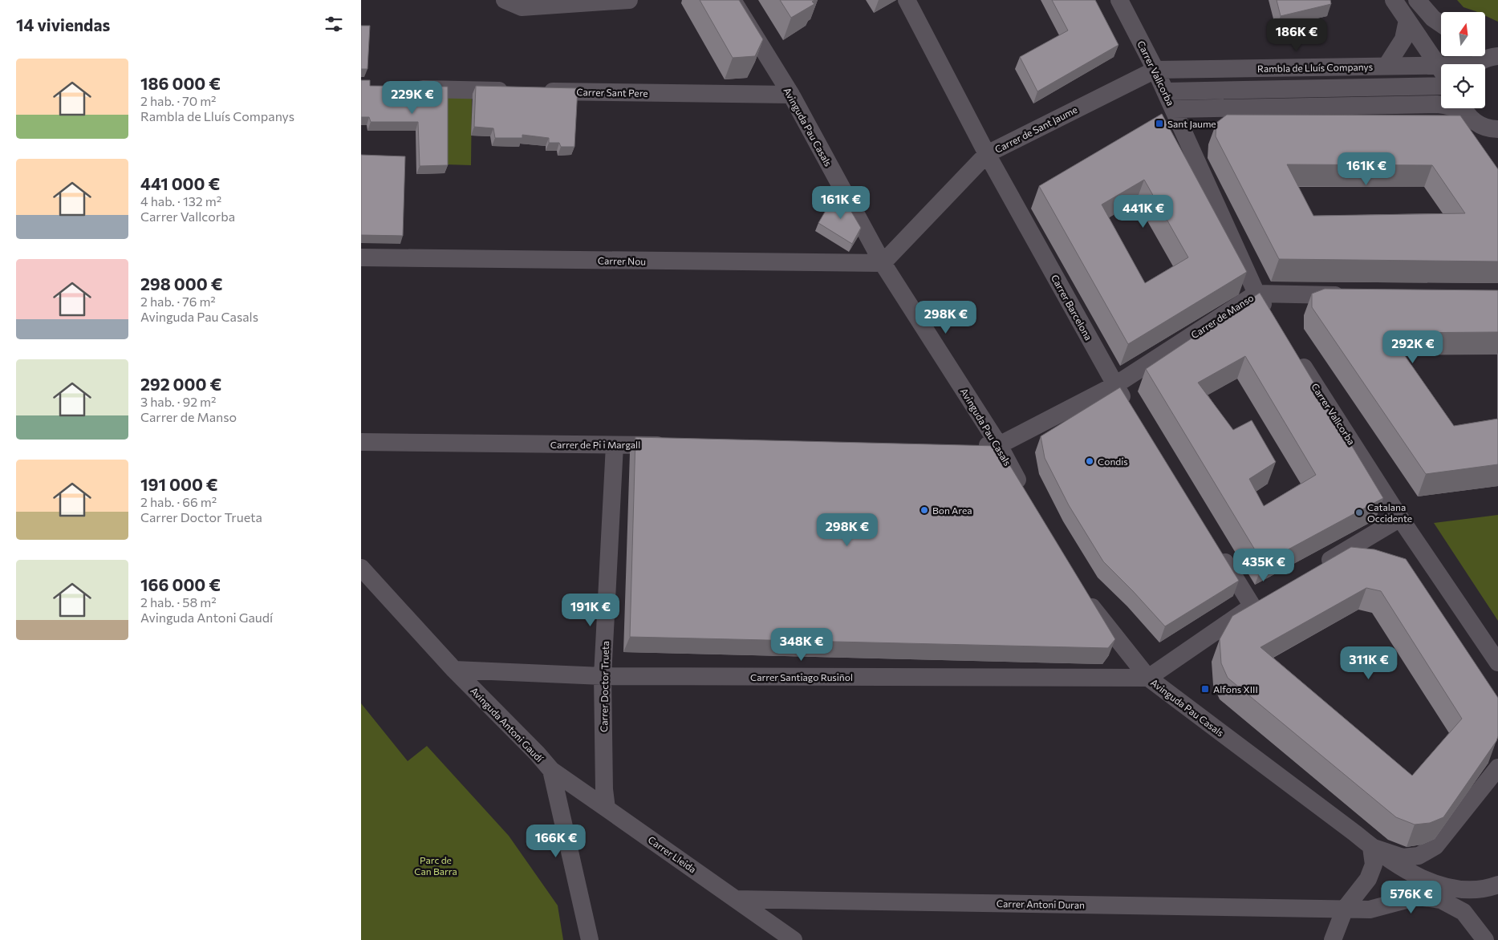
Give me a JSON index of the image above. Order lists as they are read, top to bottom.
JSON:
{
  "streets": {
    "street": [
      "Rambla de Lluís Companys",
      "Carrer Vallcorba",
      "Carrer Sant Pere",
      "Avinguda Pau Casals",
      "Carrer de Sant Jaume",
      "Carrer Nou",
      "Carrer Barcelona",
      "Carrer de Manso",
      "Carrer de Pi i Margall",
      "Carrer Santiago Rusiñol",
      "Carrer Doctor Trueta",
      "Avinguda Antoni Gaudí",
      "Carrer Lleida",
      "Carrer Antoni Duran"
    ]
  },
  "crossings": [
    ["Rambla de Lluís Companys", "Carrer Vallcorba"],
    ["Rambla de Lluís Companys", "Carrer de Sant Jaume"],
    ["Carrer Vallcorba", "Carrer de Sant Jaume"],
    ["Carrer Vallcorba", "Carrer de Manso"],
    ["Carrer Sant Pere", "Avinguda Pau Casals"],
    ["Avinguda Pau Casals", "Carrer de Sant Jaume"],
    ["Avinguda Pau Casals", "Carrer Nou"],
    ["Avinguda Pau Casals", "Carrer de Manso"],
    ["Avinguda Pau Casals", "Carrer Santiago Rusiñol"],
    ["Carrer de Sant Jaume", "Carrer Nou"],
    ["Carrer de Sant Jaume", "Carrer Barcelona"],
    ["Carrer Barcelona", "Carrer de Manso"],
    ["Carrer de Pi i Margall", "Carrer Doctor Trueta"],
    ["Carrer Santiago Rusiñol", "Carrer Doctor Trueta"],
    ["Carrer Santiago Rusiñol", "Avinguda Antoni Gaudí"],
    ["Carrer Doctor Trueta", "Carrer Lleida"],
    ["Avinguda Antoni Gaudí", "Carrer Lleida"],
    ["Carrer Lleida", "Carrer Antoni Duran"]
  ],
  "parks": ["Parc de Can Barra"],
  "places": {
    "transit": ["Sant Jaume", "Alfons XIII"],
    "other": ["Condis", "Bon Area", "Catalana Occidente"]
  },
  "north": "top",
  "page": {
    "heading": "14 viviendas",
    "price": [
      "186K €",
      "229K €",
      "161K €",
      "161K €",
      "441K €",
      "298K €",
      "292K €",
      "298K €",
      "435K €",
      "191K €",
      "348K €",
      "311K €",
      "166K €",
      "576K €"
    ],
    "list": [
      {
        "name": "186 000 €",
        "note": "2 hab. · 70 m² · Rambla de Lluís Companys"
      },
      {
        "name": "441 000 €",
        "note": "4 hab. · 132 m² · Carrer Vallcorba"
      },
      {
        "name": "298 000 €",
        "note": "2 hab. · 76 m² · Avinguda Pau Casals"
      },
      {
        "name": "292 000 €",
        "note": "3 hab. · 92 m² · Carrer de Manso"
      },
      {
        "name": "191 000 €",
        "note": "2 hab. · 66 m² · Carrer Doctor Trueta"
      },
      {
        "name": "166 000 €",
        "note": "2 hab. · 58 m² · Avinguda Antoni Gaudí"
      }
    ]
  }
}
